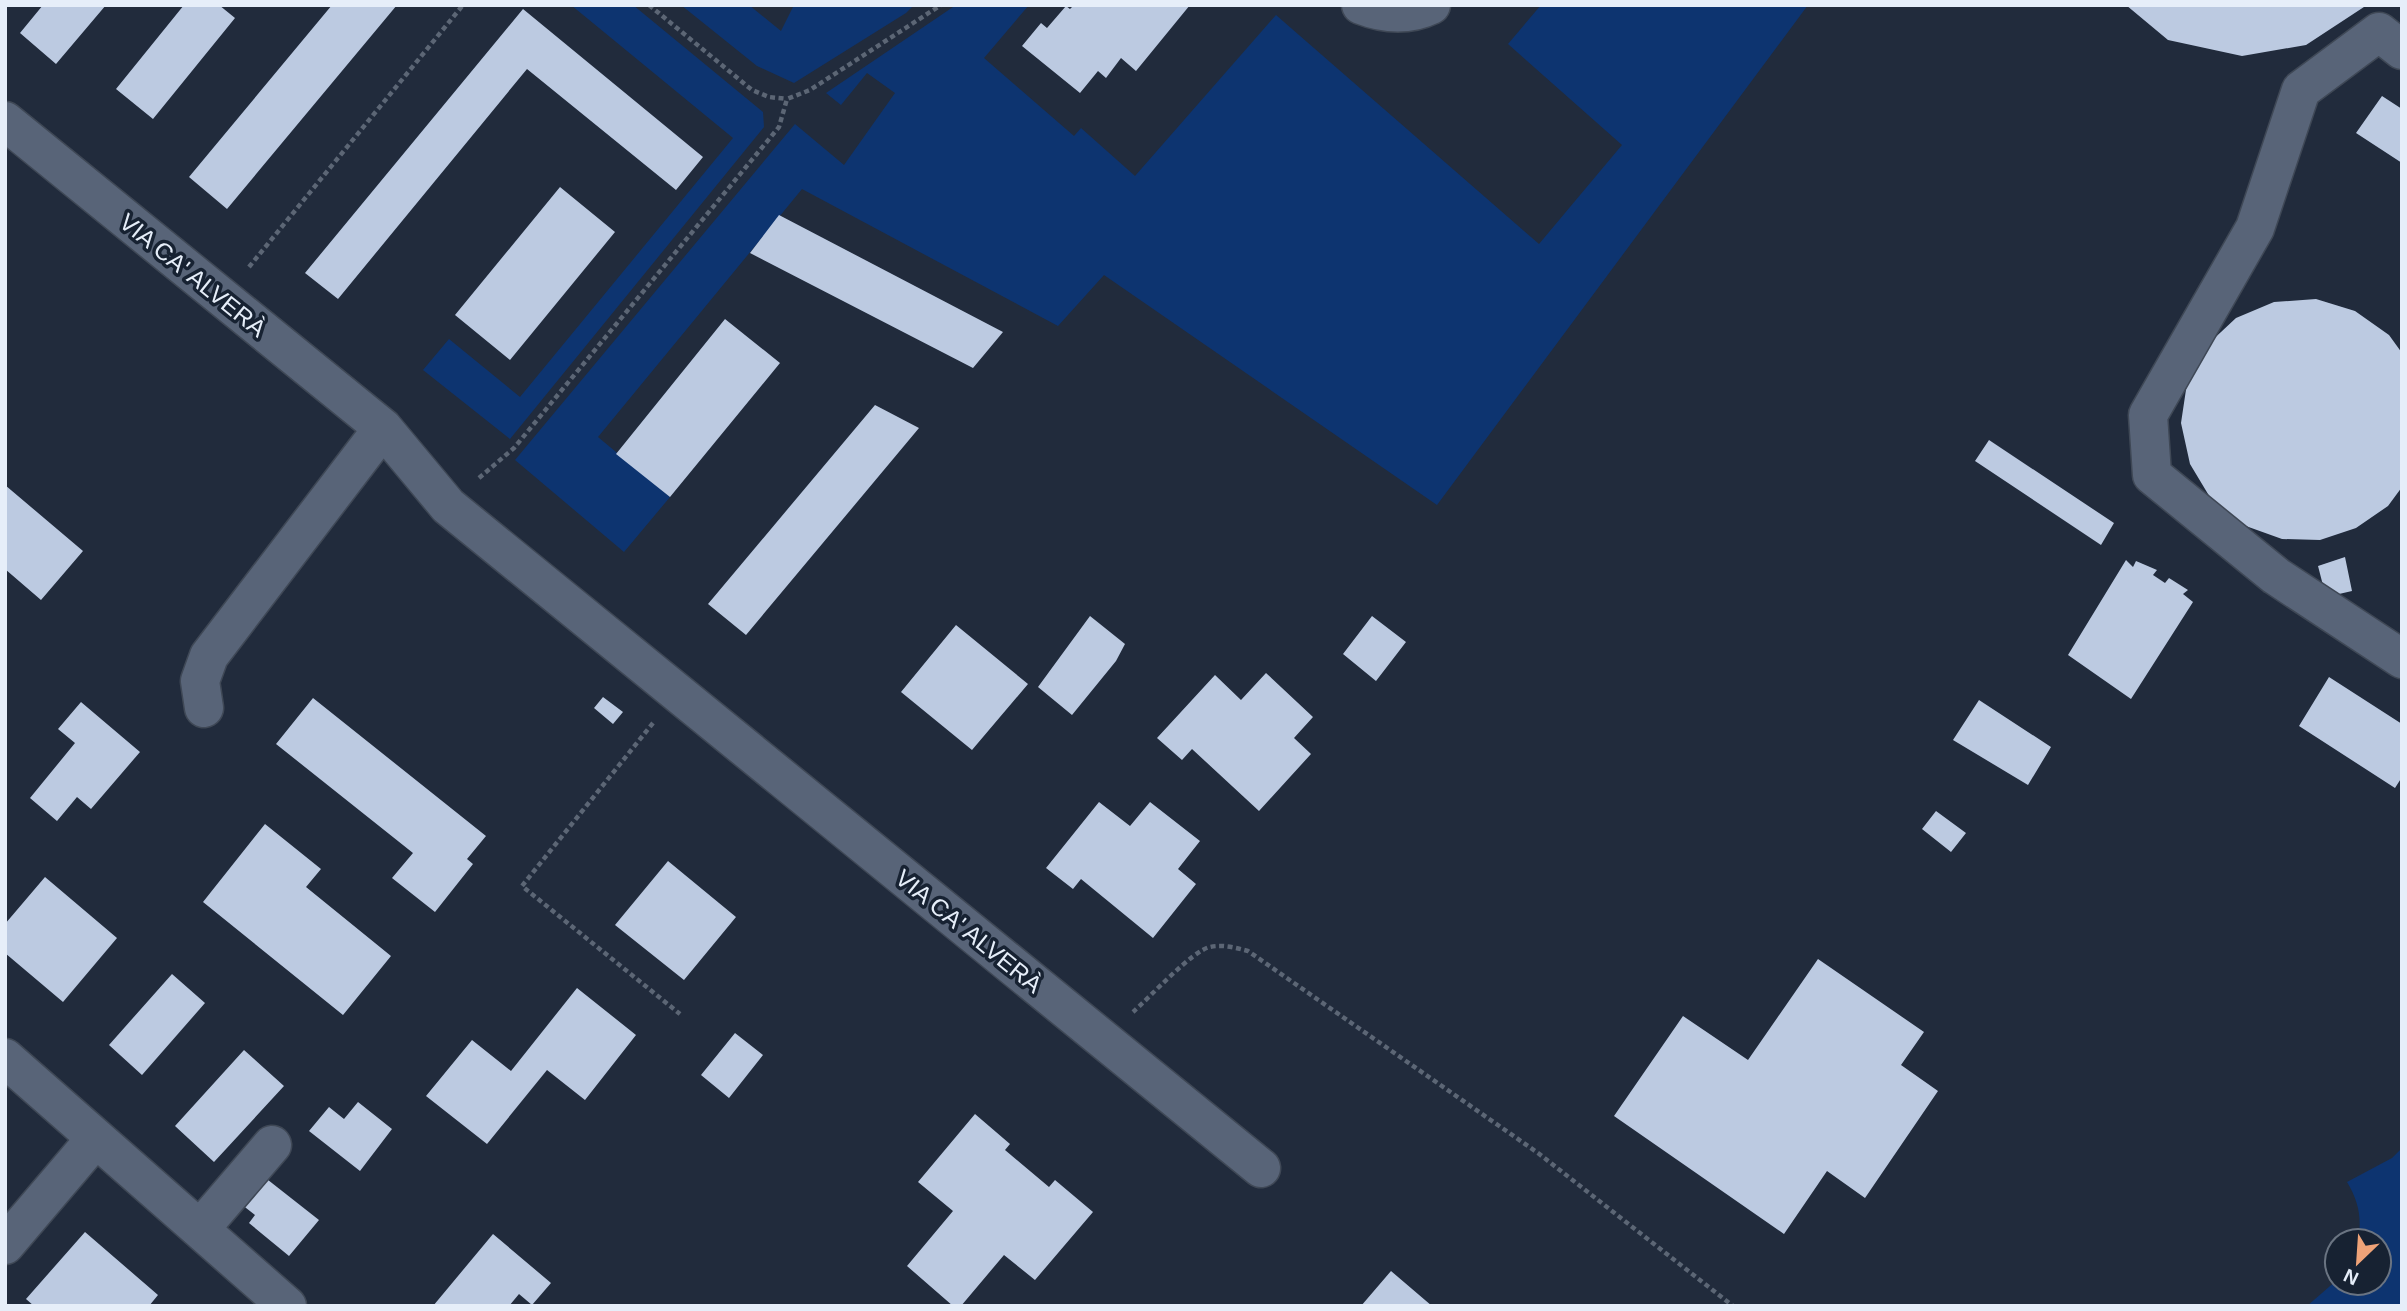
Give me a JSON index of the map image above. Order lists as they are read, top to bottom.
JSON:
{
  "streets": {
    "street": ["VIA CA' ALVERÀ"]
  },
  "north": "bottom left"
}
